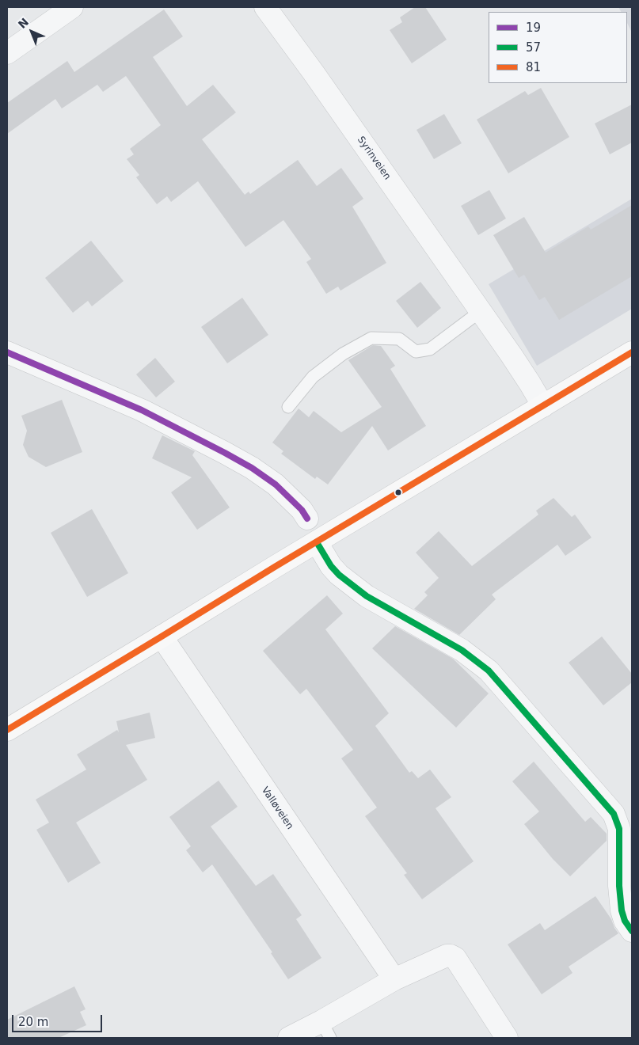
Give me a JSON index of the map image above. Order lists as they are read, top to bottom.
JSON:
{
  "streets": {
    "street": ["Syrinveien", "Valløveien"]
  },
  "lines": ["transit line 19", "transit line 81", "transit line 57"],
  "legend": ["19", "57", "81"],
  "scale_bar": "20 m",
  "north": "top left"
}
